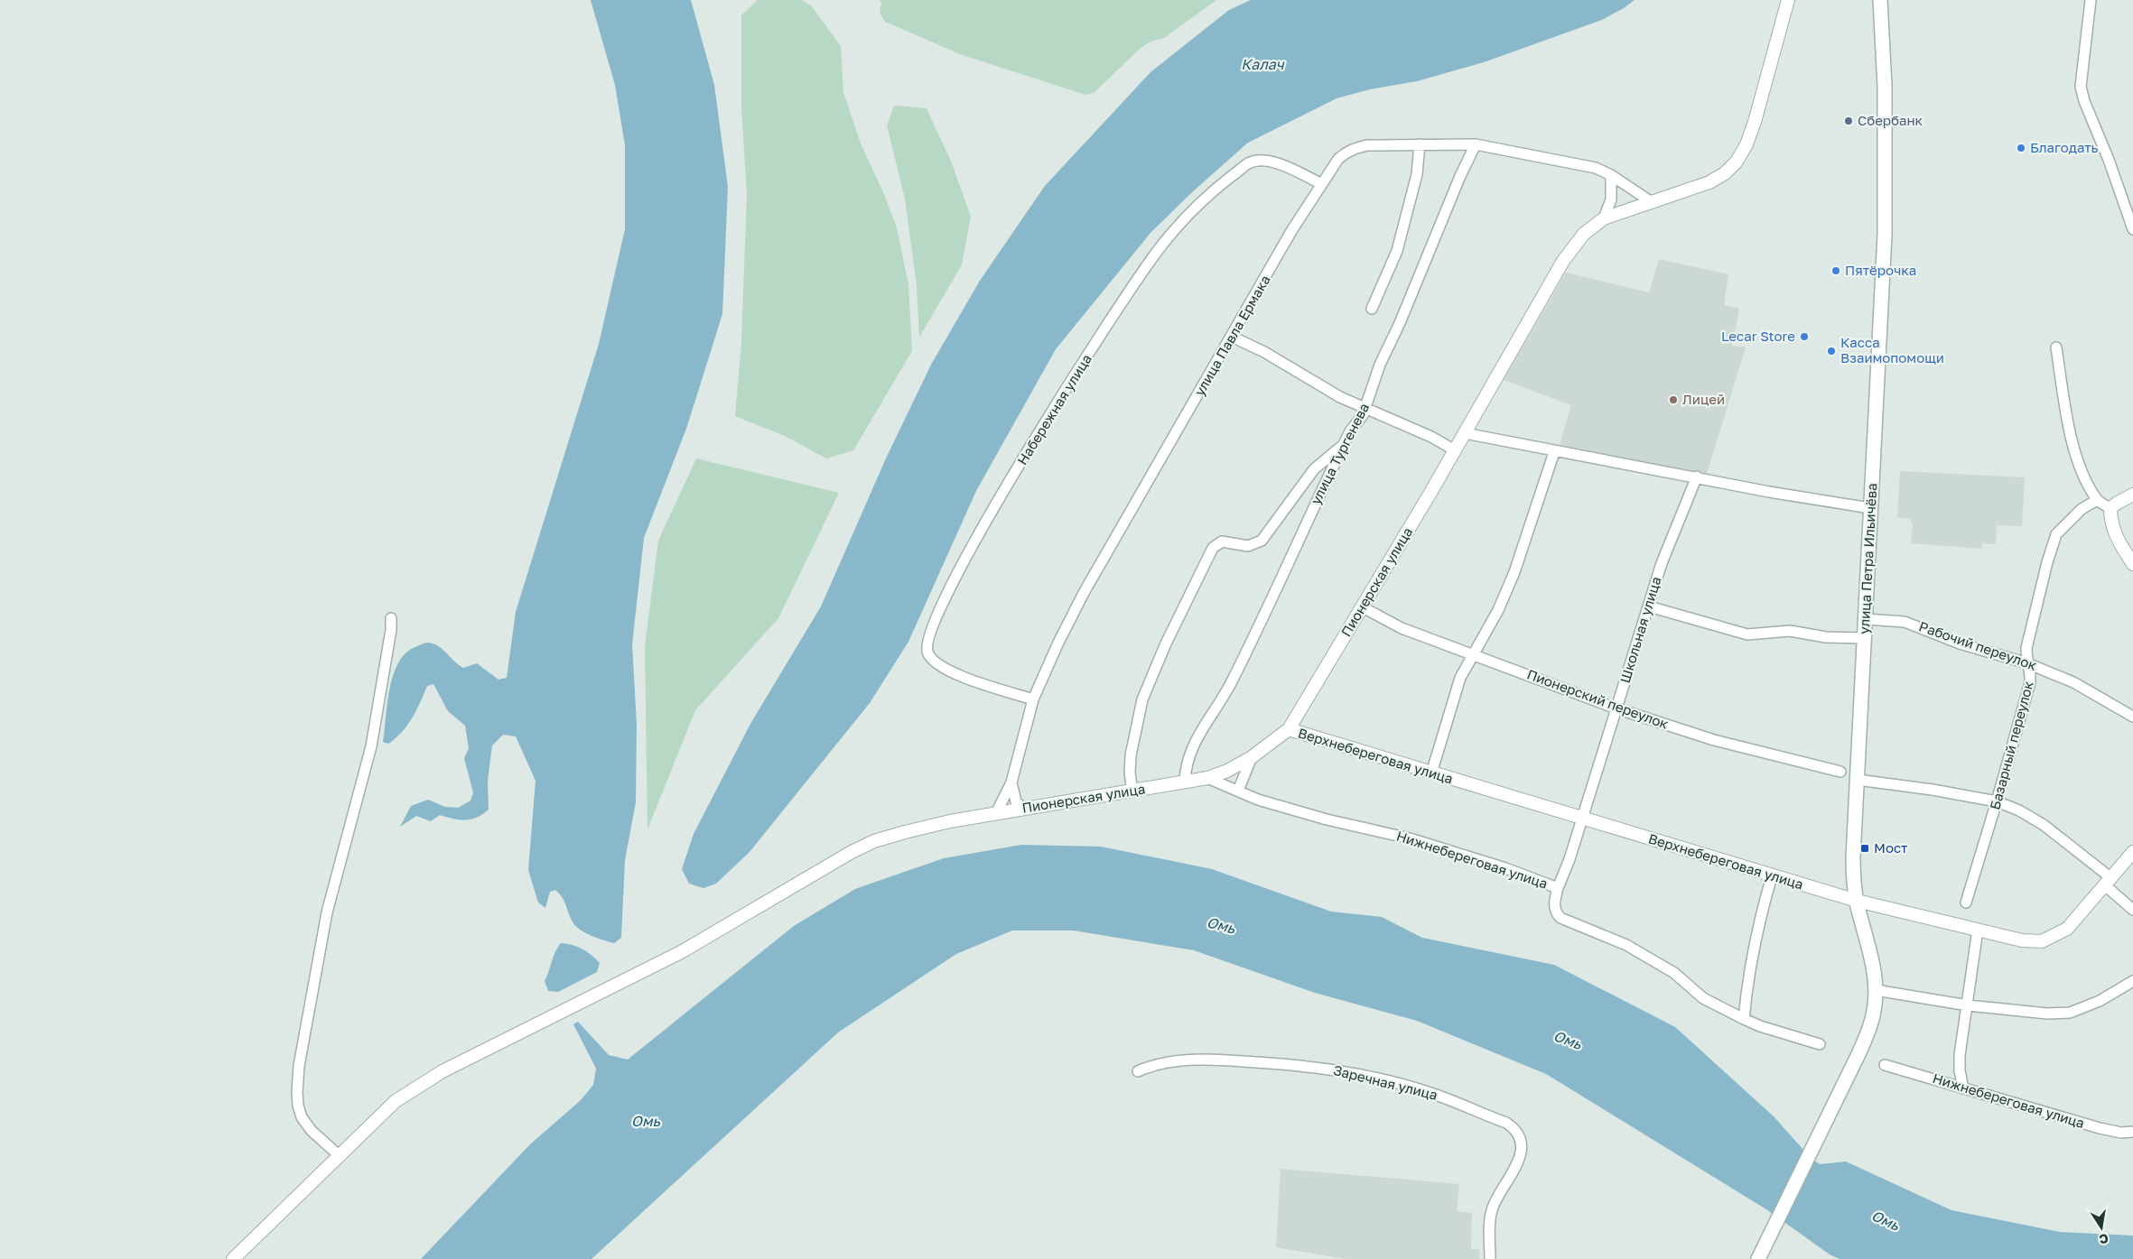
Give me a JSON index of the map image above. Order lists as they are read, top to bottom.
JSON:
{
  "streets": {
    "main road": ["улица Петра Ильичёва"],
    "street": [
      "улица Павла Ермака",
      "Набережная улица",
      "улица Тургенева",
      "Пионерская улица",
      "Школьная улица",
      "Рабочий переулок",
      "Пионерский переулок",
      "Базарный переулок",
      "Верхнебереговая улица",
      "Нижнебереговая улица",
      "Заречная улица"
    ]
  },
  "crossings": [
    ["улица Павла Ермака", "Набережная улица"],
    ["улица Павла Ермака", "улица Тургенева"],
    ["улица Павла Ермака", "Пионерская улица"],
    ["улица Тургенева", "Пионерская улица"],
    ["улица Петра Ильичёва", "Рабочий переулок"],
    ["улица Петра Ильичёва", "Верхнебереговая улица"],
    ["Пионерская улица", "Пионерский переулок"],
    ["Пионерская улица", "Верхнебереговая улица"],
    ["Пионерская улица", "Нижнебереговая улица"],
    ["Школьная улица", "Пионерский переулок"],
    ["Школьная улица", "Верхнебереговая улица"],
    ["Школьная улица", "Нижнебереговая улица"],
    ["Рабочий переулок", "Базарный переулок"]
  ],
  "water": ["Калач", "Омь"],
  "places": {
    "other": [
      "Сбербанк",
      "Благодать",
      "Пятёрочка",
      "Lecar Store",
      "Касса Взаимопомощи",
      "Лицей"
    ],
    "transit": ["Мост"]
  },
  "north": "bottom"
}
